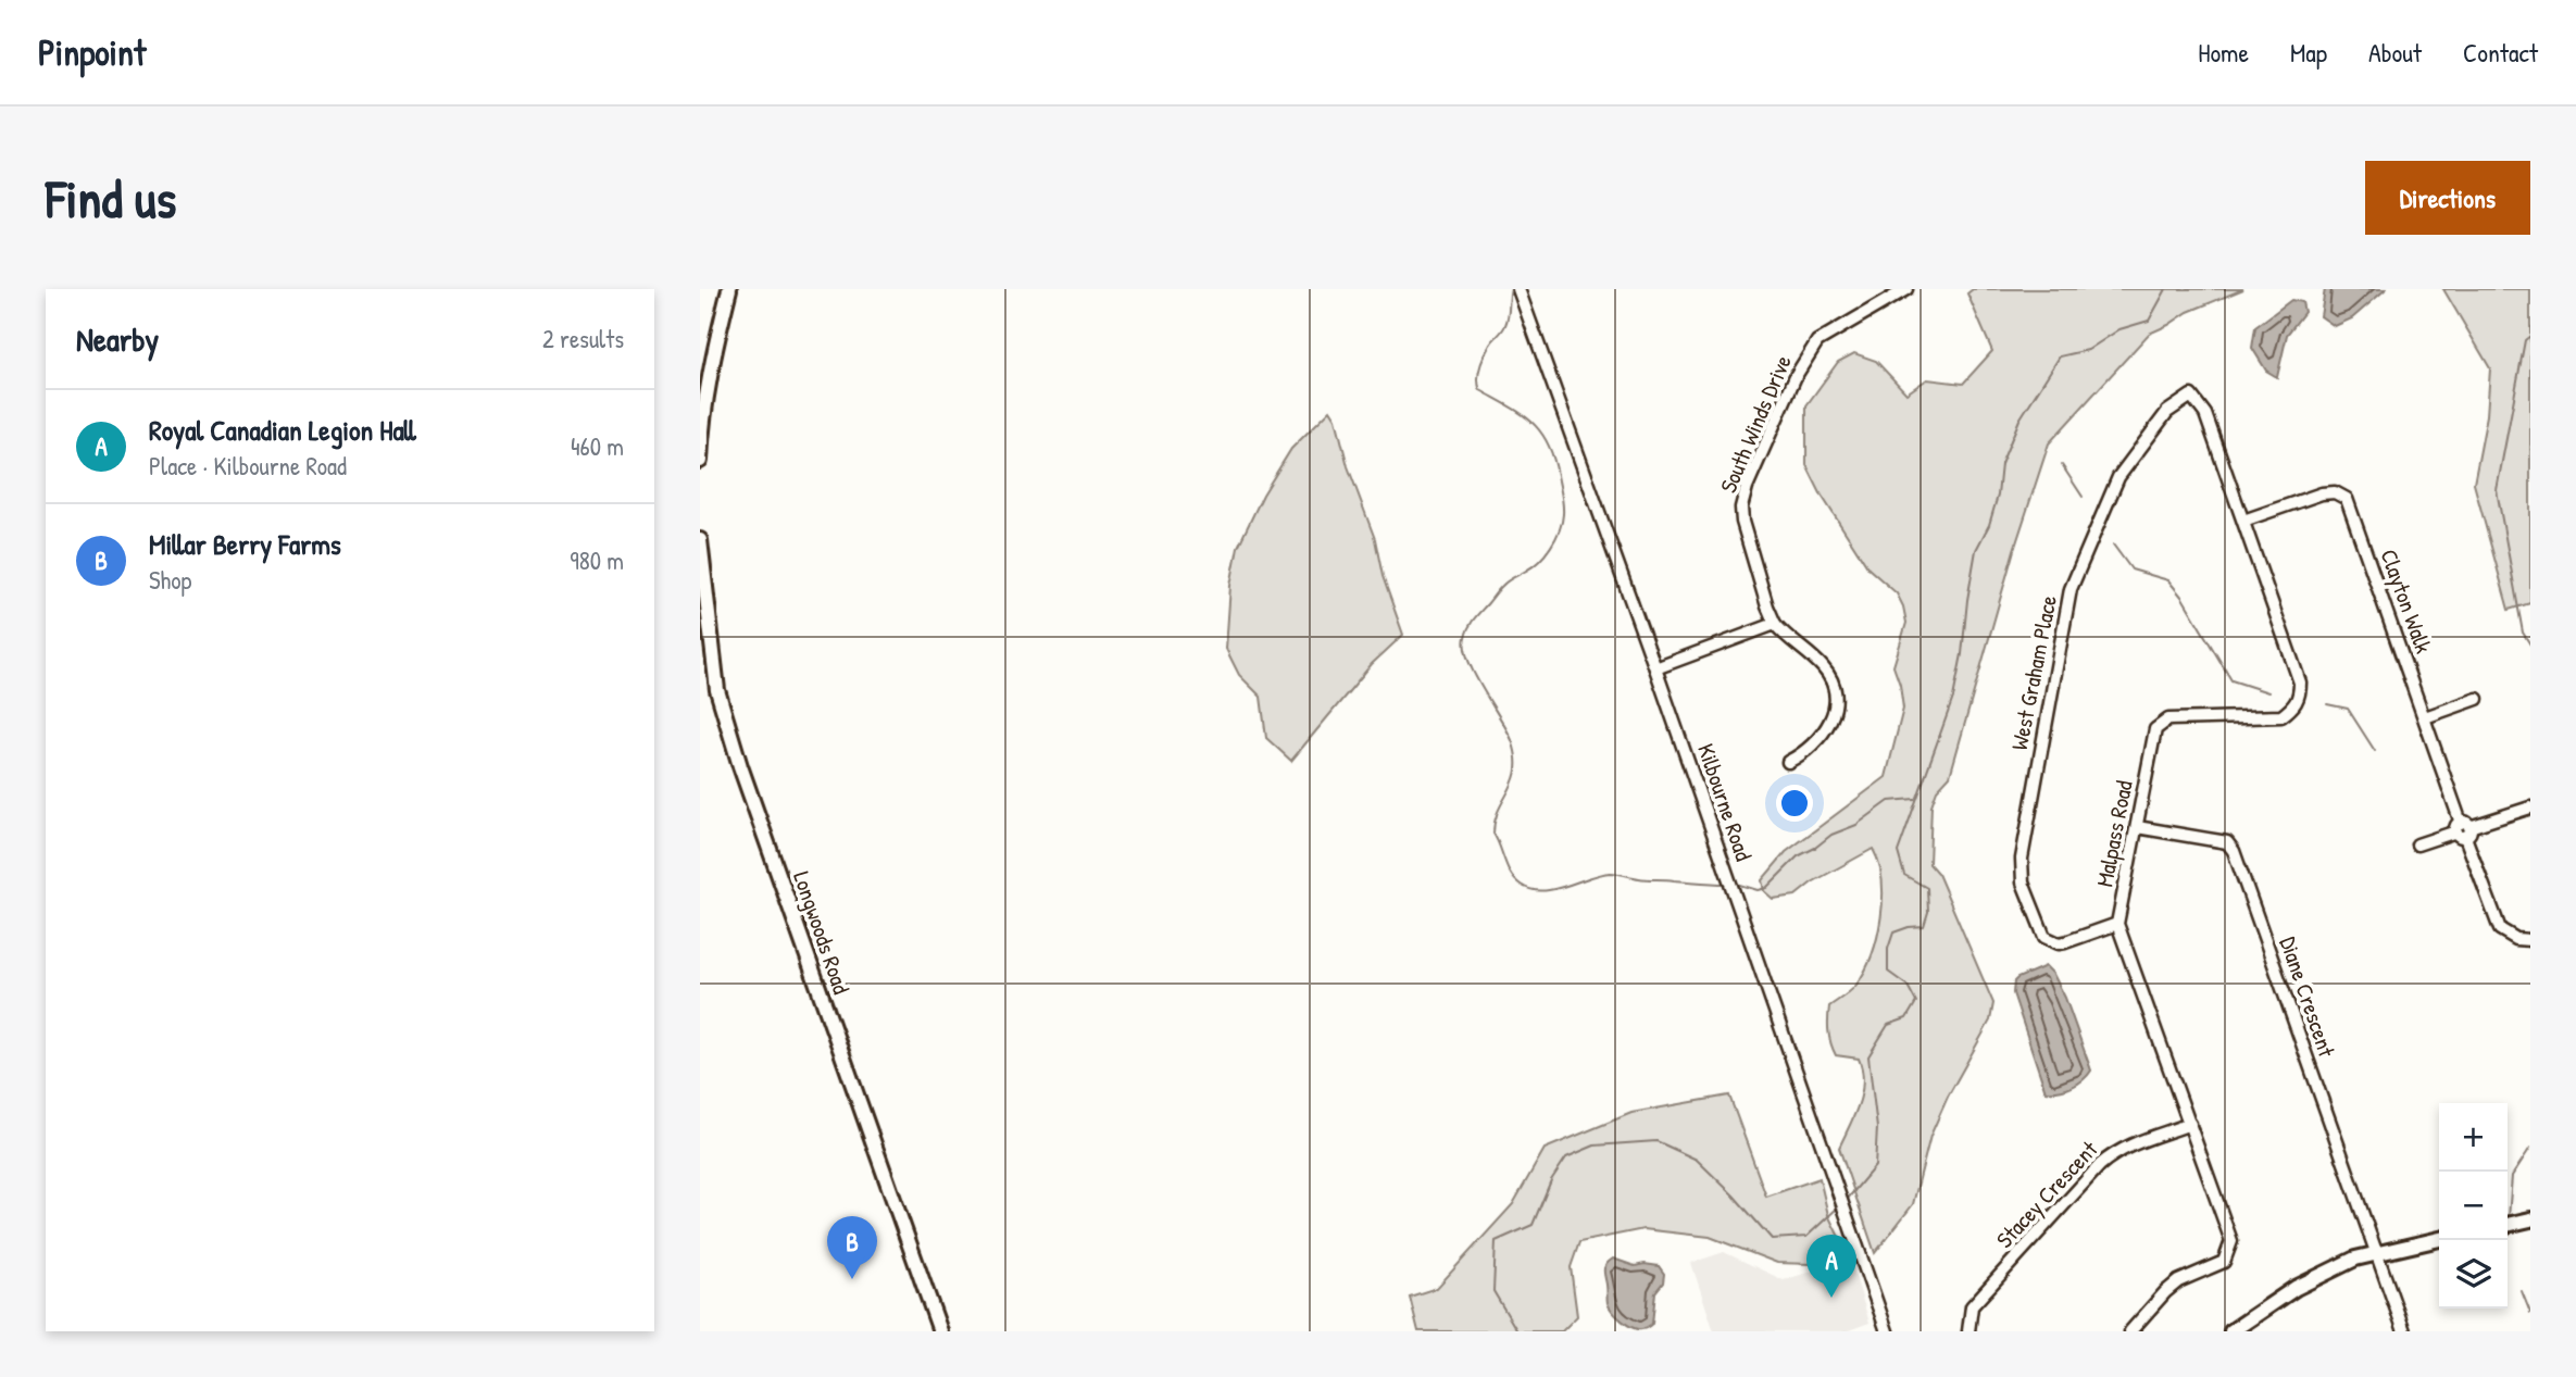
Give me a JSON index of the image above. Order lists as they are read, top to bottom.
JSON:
{
  "streets": {
    "main road": ["Longwoods Road"],
    "street": [
      "South Winds Drive",
      "Clayton Walk",
      "West Graham Place",
      "Kilbourne Road",
      "Malpass Road",
      "Diane Crescent",
      "Stacey Crescent"
    ]
  },
  "crossings": [
    ["Clayton Walk", "Malpass Road"],
    ["West Graham Place", "Malpass Road"],
    ["Malpass Road", "Diane Crescent"]
  ],
  "page": {
    "header": "Pinpoint",
    "nav": [
      "Home",
      "Map",
      "About",
      "Contact"
    ],
    "buttons": "Directions",
    "title": "Find us",
    "heading": ["Nearby", "2 results"],
    "list": [
      {
        "mark": "A",
        "name": "Royal Canadian Legion Hall",
        "note": "Place · Kilbourne Road",
        "value": "460 m"
      },
      {
        "mark": "B",
        "name": "Millar Berry Farms",
        "note": "Shop",
        "value": "980 m"
      }
    ],
    "map_buttons": ["+", "−"],
    "pins": ["B", "A"]
  }
}
